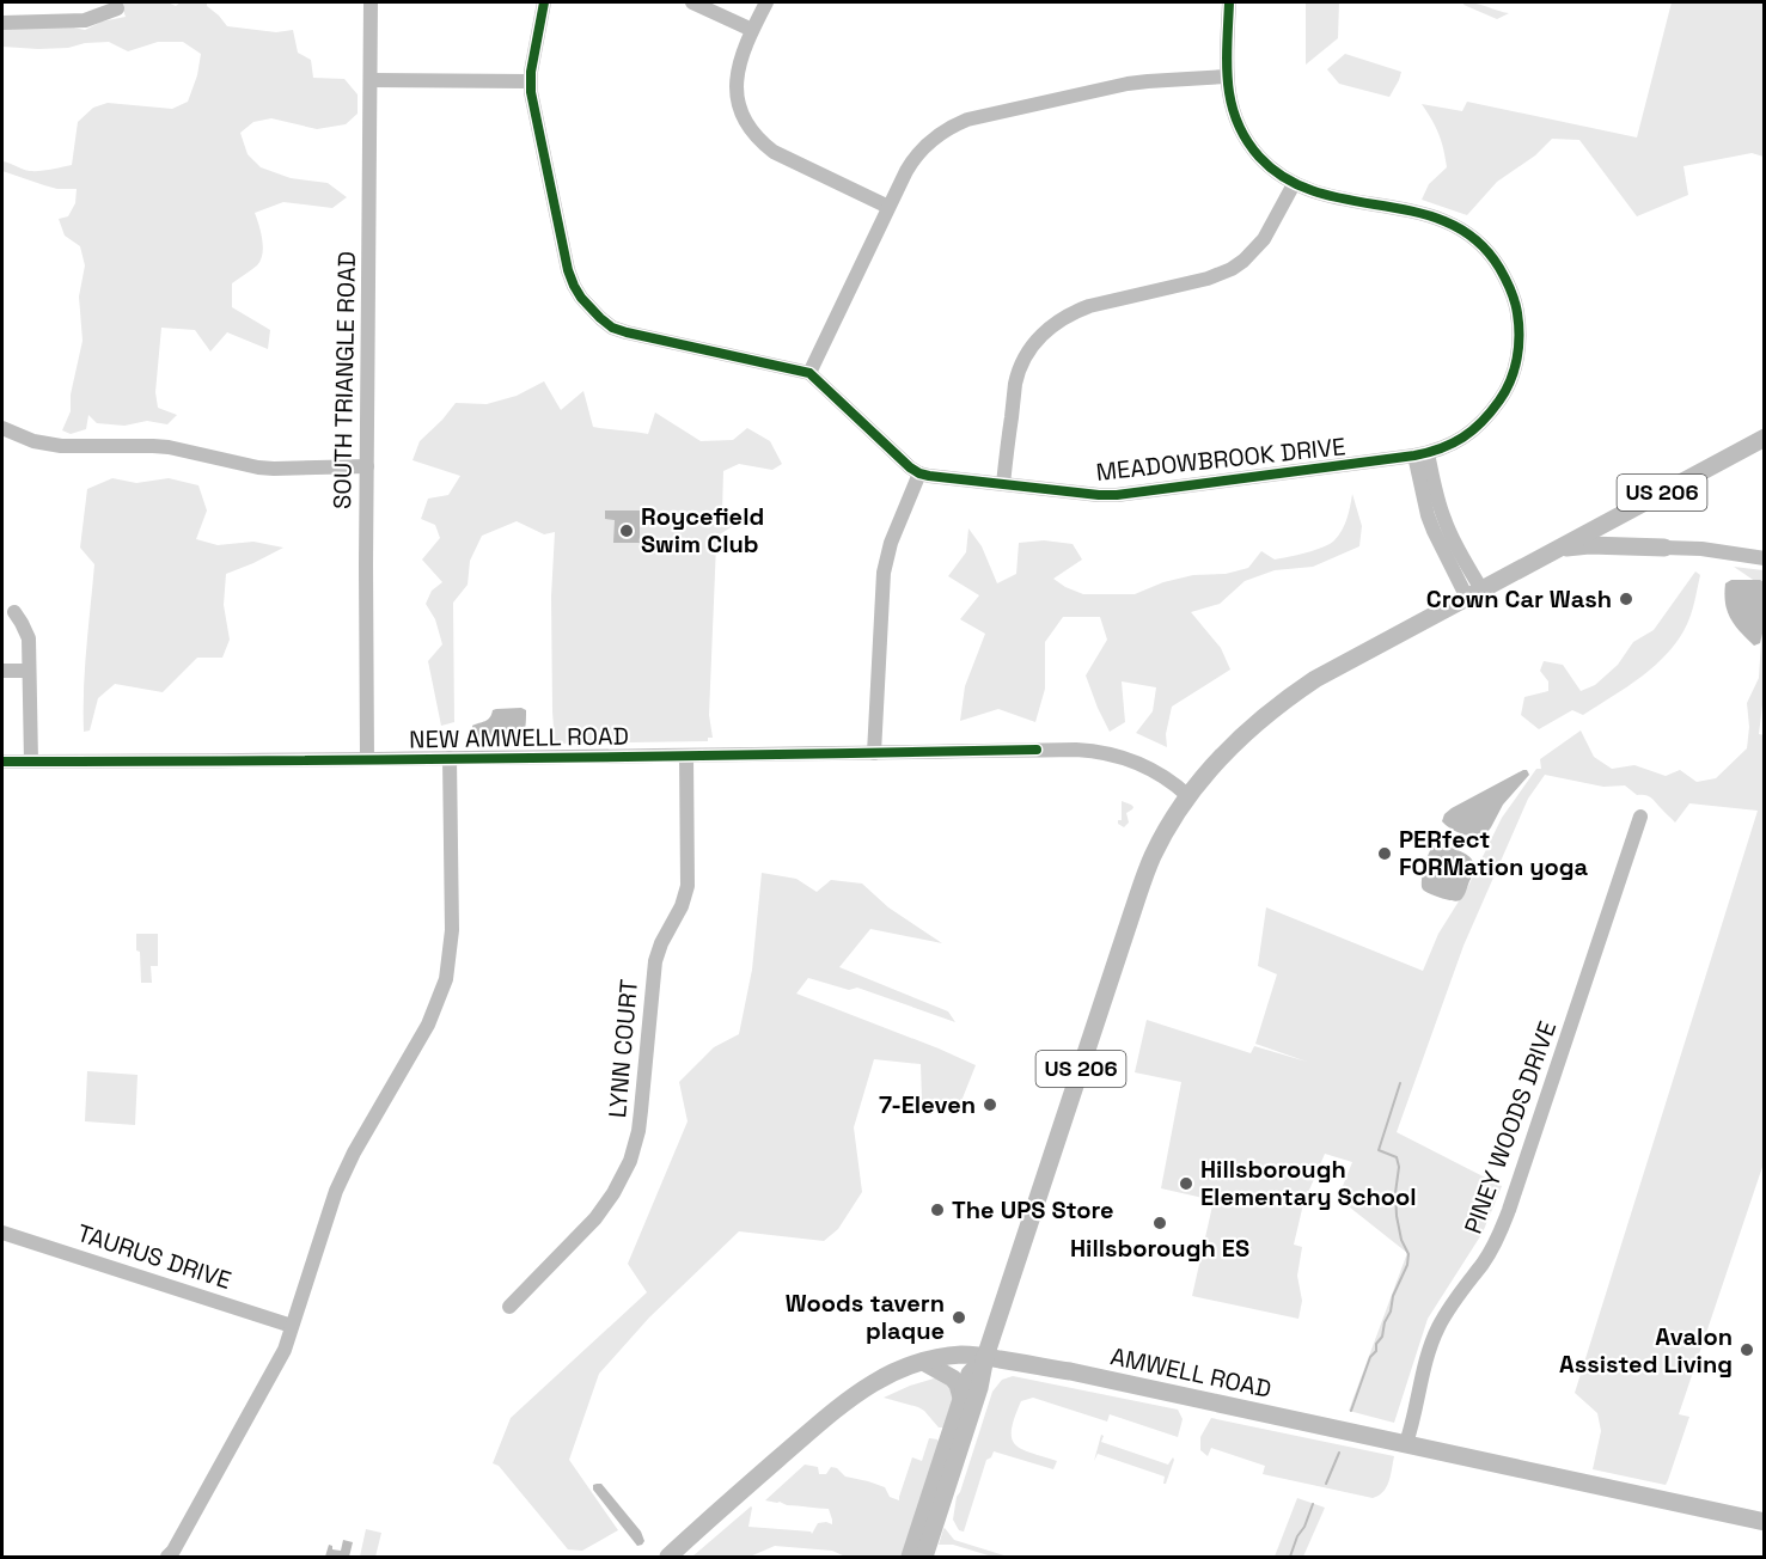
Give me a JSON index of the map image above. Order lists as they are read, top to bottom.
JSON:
{
  "streets": {
    "main road": ["US 206", "AMWELL ROAD"],
    "street": [
      "SOUTH TRIANGLE ROAD",
      "MEADOWBROOK DRIVE",
      "NEW AMWELL ROAD",
      "LYNN COURT",
      "PINEY WOODS DRIVE",
      "TAURUS DRIVE"
    ]
  },
  "crossings": [
    ["SOUTH TRIANGLE ROAD", "NEW AMWELL ROAD"],
    ["US 206", "NEW AMWELL ROAD"],
    ["US 206", "AMWELL ROAD"],
    ["NEW AMWELL ROAD", "LYNN COURT"],
    ["PINEY WOODS DRIVE", "AMWELL ROAD"]
  ],
  "places": [
    "Roycefield Swim Club",
    "Crown Car Wash",
    "PERfect FORMation yoga",
    "7-Eleven",
    "Hillsborough Elementary School",
    "The UPS Store",
    "Hillsborough ES",
    "Woods tavern plaque",
    "Avalon Assisted Living"
  ]
}
